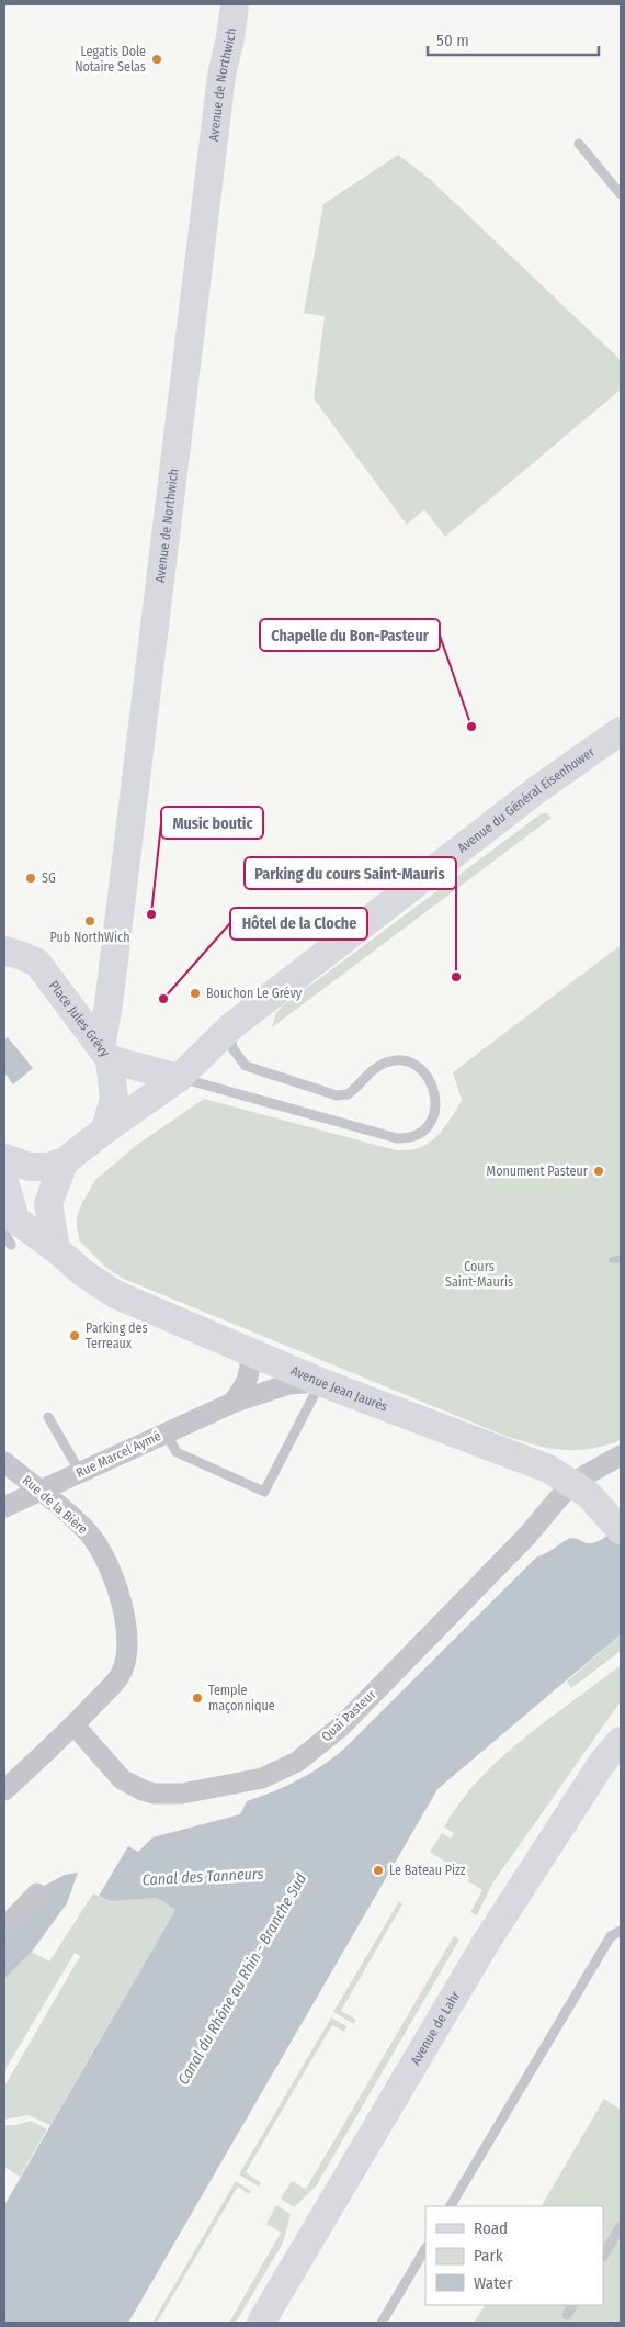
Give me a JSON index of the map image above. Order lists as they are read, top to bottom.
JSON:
{
  "streets": {
    "main road": [
      "Avenue de Northwich",
      "Avenue du Général Eisenhower",
      "Place Jules Grévy",
      "Avenue Jean Jaurès",
      "Avenue de Lahr"
    ],
    "street": ["Rue Marcel Aymé", "Rue de la Bière", "Quai Pasteur"]
  },
  "crossings": [
    ["Avenue de Northwich", "Place Jules Grévy"],
    ["Avenue du Général Eisenhower", "Place Jules Grévy"],
    ["Avenue Jean Jaurès", "Rue Marcel Aymé"],
    ["Avenue Jean Jaurès", "Quai Pasteur"],
    ["Rue Marcel Aymé", "Rue de la Bière"],
    ["Rue de la Bière", "Quai Pasteur"]
  ],
  "water": ["Canal des Tanneurs", "Canal du Rhône au Rhin - Branche Sud"],
  "parks": ["Cours Saint-Mauris"],
  "places": [
    "Legatis Dole Notaire Selas",
    "Chapelle du Bon-Pasteur",
    "SG",
    "Music boutic",
    "Pub NorthWich",
    "Parking du cours Saint-Mauris",
    "Bouchon Le Grévy",
    "Hôtel de la Cloche",
    "Monument Pasteur",
    "Parking des Terreaux",
    "Temple maçonnique",
    "Le Bateau Pizz"
  ],
  "legend": ["Road", "Park", "Water"],
  "scale_bar": "50 m"
}
